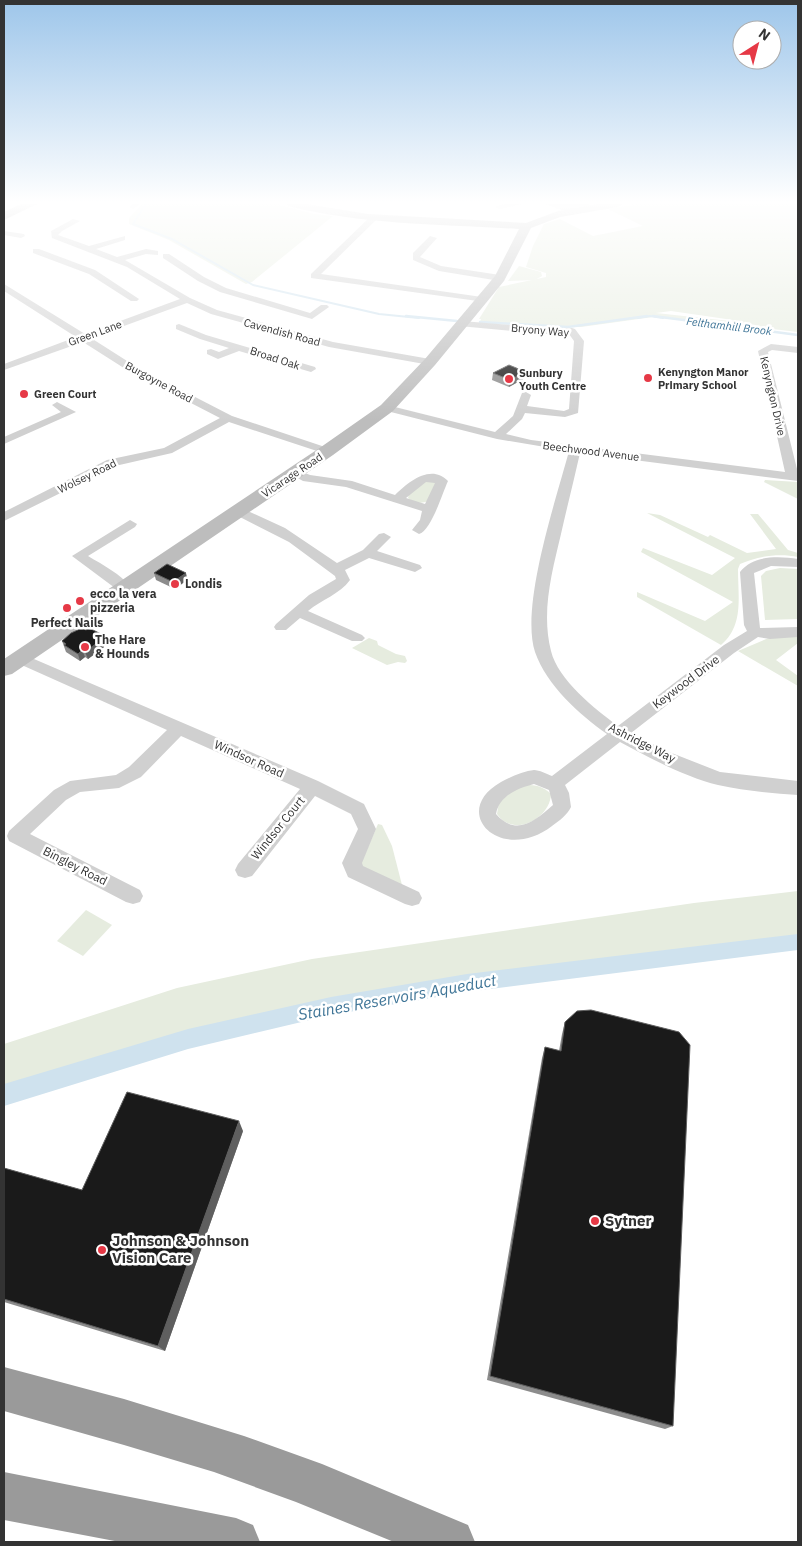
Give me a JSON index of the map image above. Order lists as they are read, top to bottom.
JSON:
{
  "streets": {
    "street": [
      "Bryony Way",
      "Cavendish Road",
      "Green Lane",
      "Broad Oak",
      "Burgoyne Road",
      "Kenyngton Drive",
      "Beechwood Avenue",
      "Vicarage Road",
      "Wolsey Road",
      "Keywood Drive",
      "Ashridge Way",
      "Windsor Road",
      "Windsor Court",
      "Bingley Road"
    ]
  },
  "crossings": [
    ["Bryony Way", "Vicarage Road"],
    ["Cavendish Road", "Green Lane"],
    ["Cavendish Road", "Vicarage Road"],
    ["Green Lane", "Burgoyne Road"],
    ["Burgoyne Road", "Vicarage Road"],
    ["Burgoyne Road", "Wolsey Road"],
    ["Kenyngton Drive", "Beechwood Avenue"],
    ["Beechwood Avenue", "Vicarage Road"],
    ["Beechwood Avenue", "Ashridge Way"],
    ["Vicarage Road", "Windsor Road"],
    ["Keywood Drive", "Ashridge Way"],
    ["Windsor Road", "Windsor Court"],
    ["Windsor Road", "Bingley Road"]
  ],
  "water": ["Felthamhill Brook", "Staines Reservoirs Aqueduct"],
  "places": [
    "Kenyngton Manor Primary School",
    "Sunbury Youth Centre",
    "Green Court",
    "Londis",
    "ecco la vera pizzeria",
    "Perfect Nails",
    "The Hare & Hounds",
    "Sytner",
    "Johnson & Johnson Vision Care"
  ],
  "north": "top right"
}
